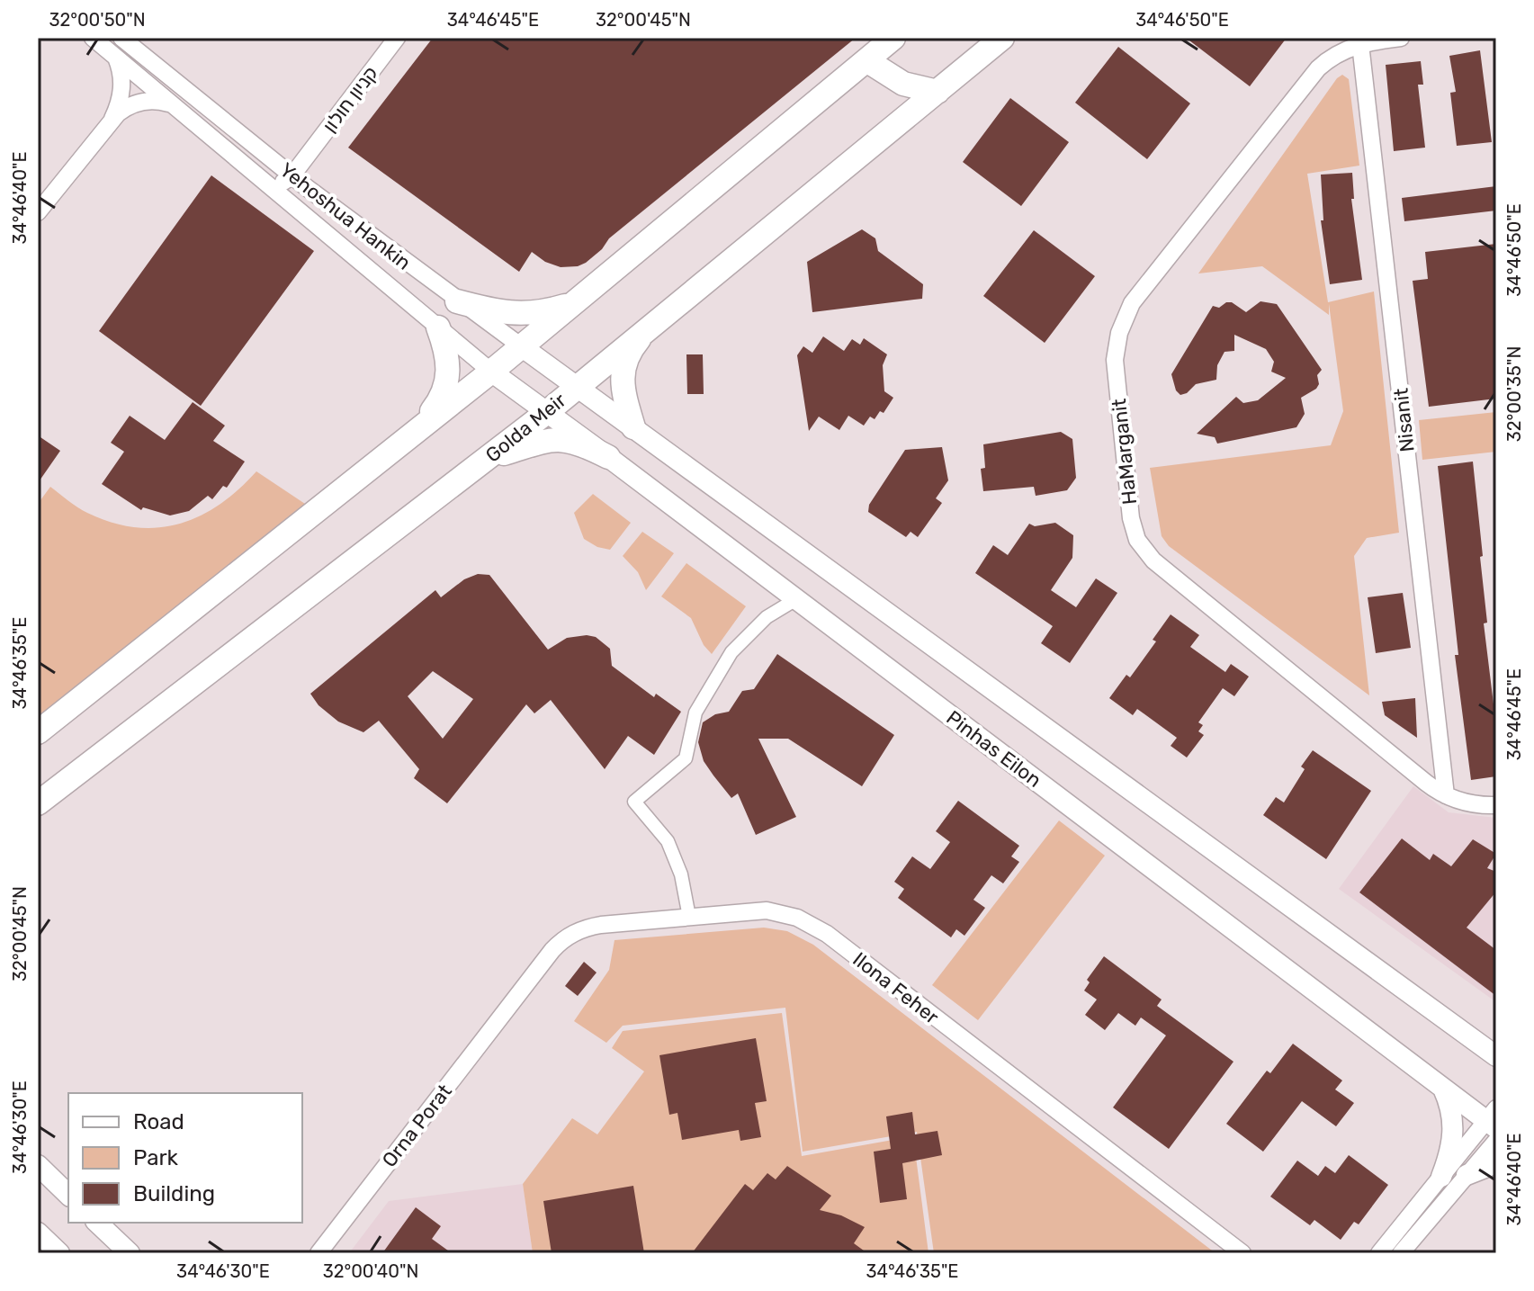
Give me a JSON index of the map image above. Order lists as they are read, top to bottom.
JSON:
{
  "streets": {
    "main road": ["Golda Meir"],
    "street": [
      "קניון חולון",
      "Yehoshua Hankin",
      "Nisanit",
      "HaMarganit",
      "Pinhas Eilon",
      "Ilona Feher",
      "Orna Porat"
    ]
  },
  "crossings": [
    ["קניון חולון", "Yehoshua Hankin"],
    ["Yehoshua Hankin", "Golda Meir"],
    ["Yehoshua Hankin", "Pinhas Eilon"],
    ["Nisanit", "HaMarganit"],
    ["Golda Meir", "Pinhas Eilon"],
    ["Ilona Feher", "Orna Porat"]
  ],
  "legend": ["Road", "Park", "Building"],
  "coordinates": [
    "32°00'50\"N",
    "34°46'45\"E",
    "32°00'45\"N",
    "34°46'50\"E",
    "34°46'40\"E",
    "32°00'35\"N",
    "34°46'35\"E",
    "34°46'30\"E",
    "32°00'40\"N"
  ]
}
